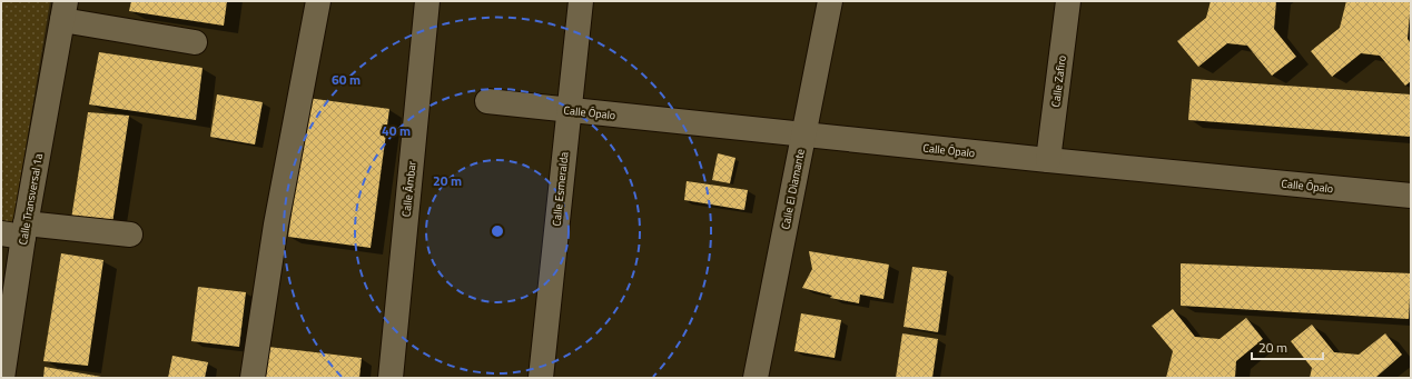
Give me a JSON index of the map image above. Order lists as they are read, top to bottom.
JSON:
{
  "streets": {
    "street": [
      "Calle Zafiro",
      "Calle Ópalo",
      "Calle Ámbar",
      "Calle Esmeralda",
      "Calle El Diamante",
      "Calle Transversal 1a"
    ]
  },
  "crossings": [
    ["Calle Zafiro", "Calle Ópalo"],
    ["Calle Ópalo", "Calle Esmeralda"],
    ["Calle Ópalo", "Calle El Diamante"]
  ],
  "scale_bar": "20 m",
  "rings": ["60 m", "40 m", "20 m"]
}
